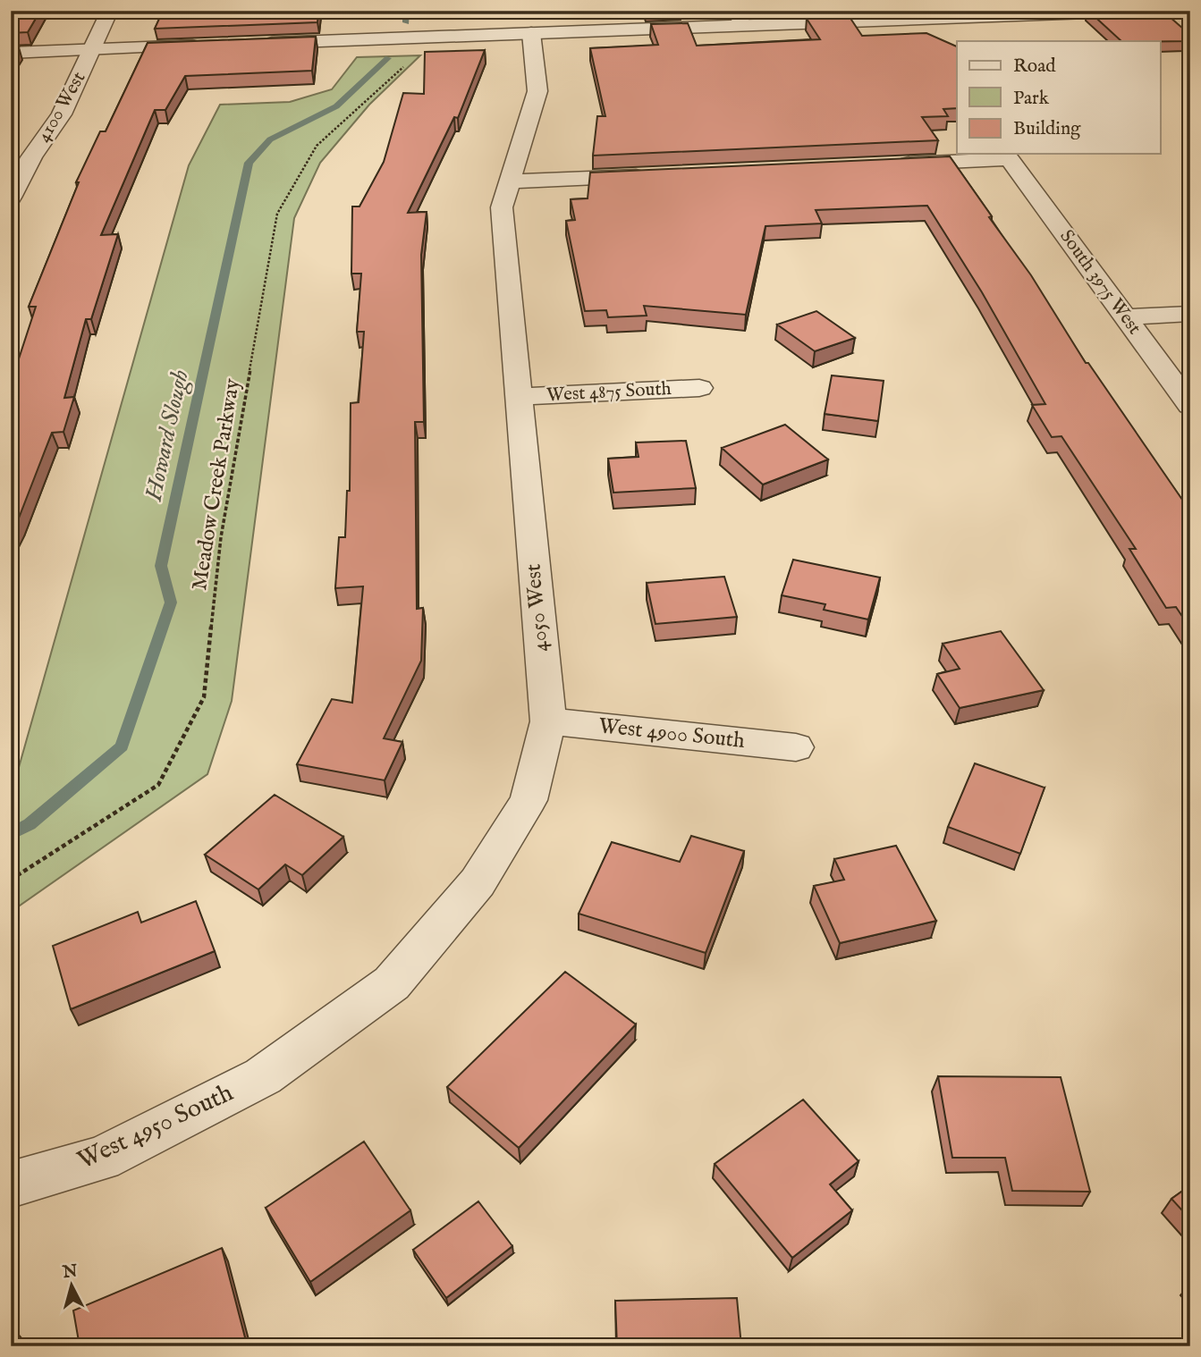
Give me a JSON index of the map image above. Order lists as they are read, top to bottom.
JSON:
{
  "streets": {
    "street": [
      "4100 West",
      "South 3975 West",
      "West 4875 South",
      "4050 West",
      "West 4900 South",
      "West 4950 South"
    ],
    "path": ["Meadow Creek Parkway"]
  },
  "crossings": [
    ["West 4875 South", "4050 West"],
    ["4050 West", "West 4900 South"],
    ["4050 West", "West 4950 South"]
  ],
  "water": ["Howard Slough"],
  "legend": ["Road", "Park", "Building"],
  "north": "top"
}
